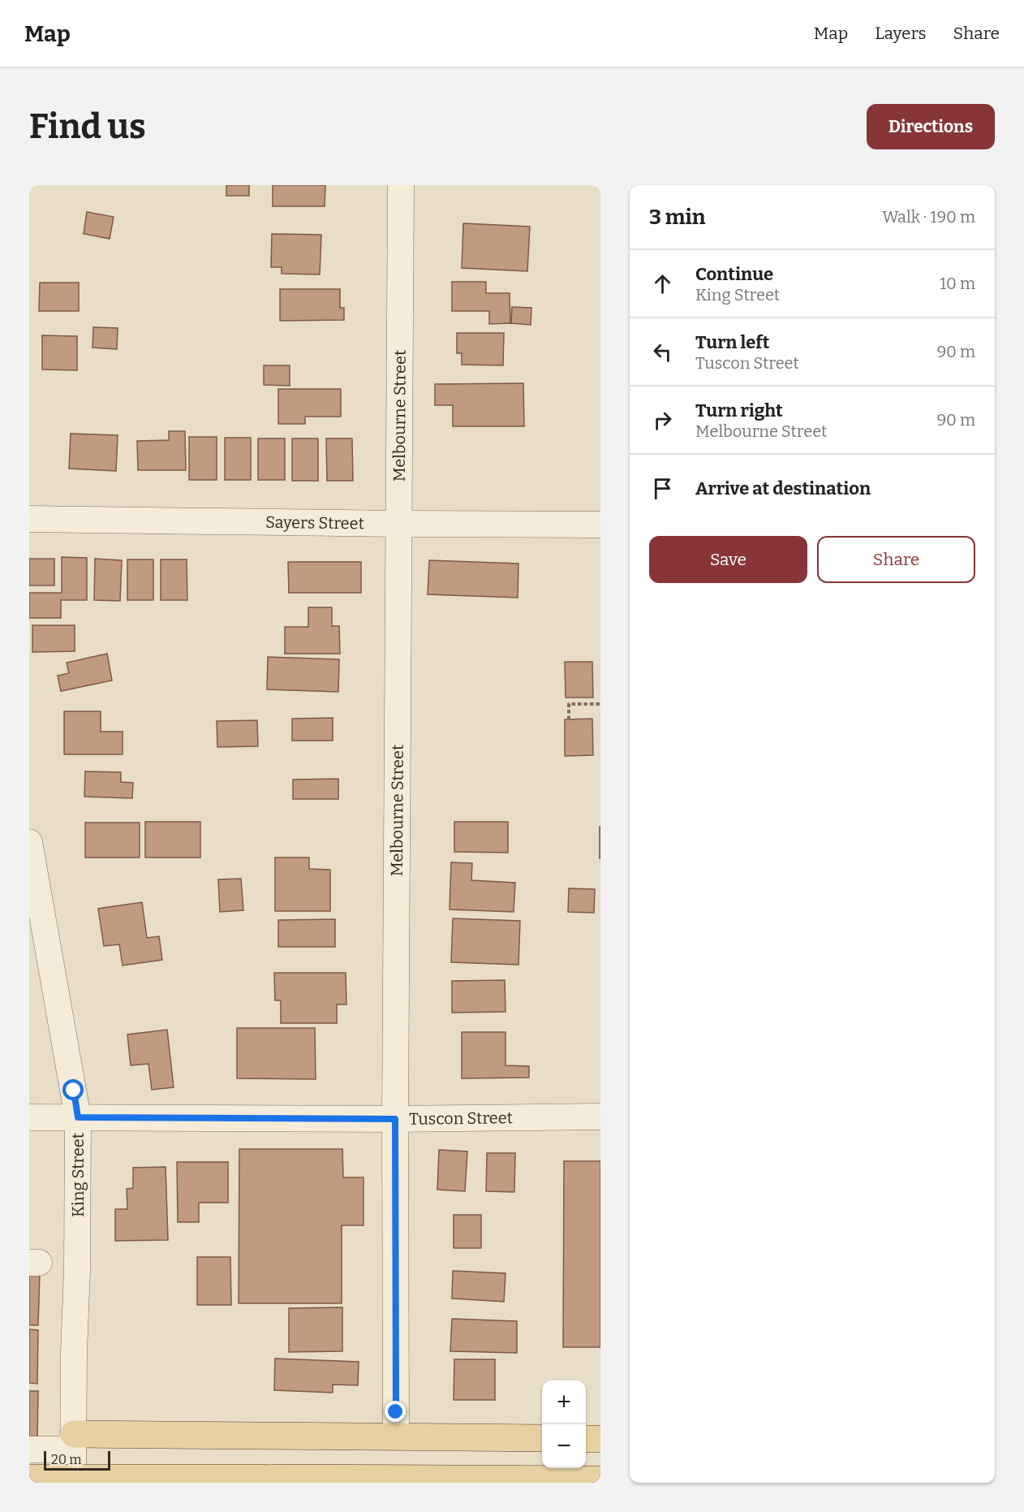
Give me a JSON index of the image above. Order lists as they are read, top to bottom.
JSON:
{
  "streets": {
    "street": [
      "Melbourne Street",
      "Sayers Street",
      "Tuscon Street",
      "King Street"
    ]
  },
  "crossings": [
    ["Melbourne Street", "Sayers Street"],
    ["Melbourne Street", "Tuscon Street"],
    ["Tuscon Street", "King Street"]
  ],
  "scale_bar": "20 m",
  "page": {
    "header": "Map",
    "nav": ["Map", "Layers", "Share"],
    "buttons": [
      "Directions",
      ["Save", "Share"]
    ],
    "title": "Find us",
    "heading": ["3 min", "Walk · 190 m"],
    "list": [
      ["Continue", "King Street", "10 m"],
      ["Turn left", "Tuscon Street", "90 m"],
      ["Turn right", "Melbourne Street", "90 m"],
      "Arrive at destination"
    ],
    "map_buttons": ["+", "−"],
    "scale": "20 m"
  }
}
